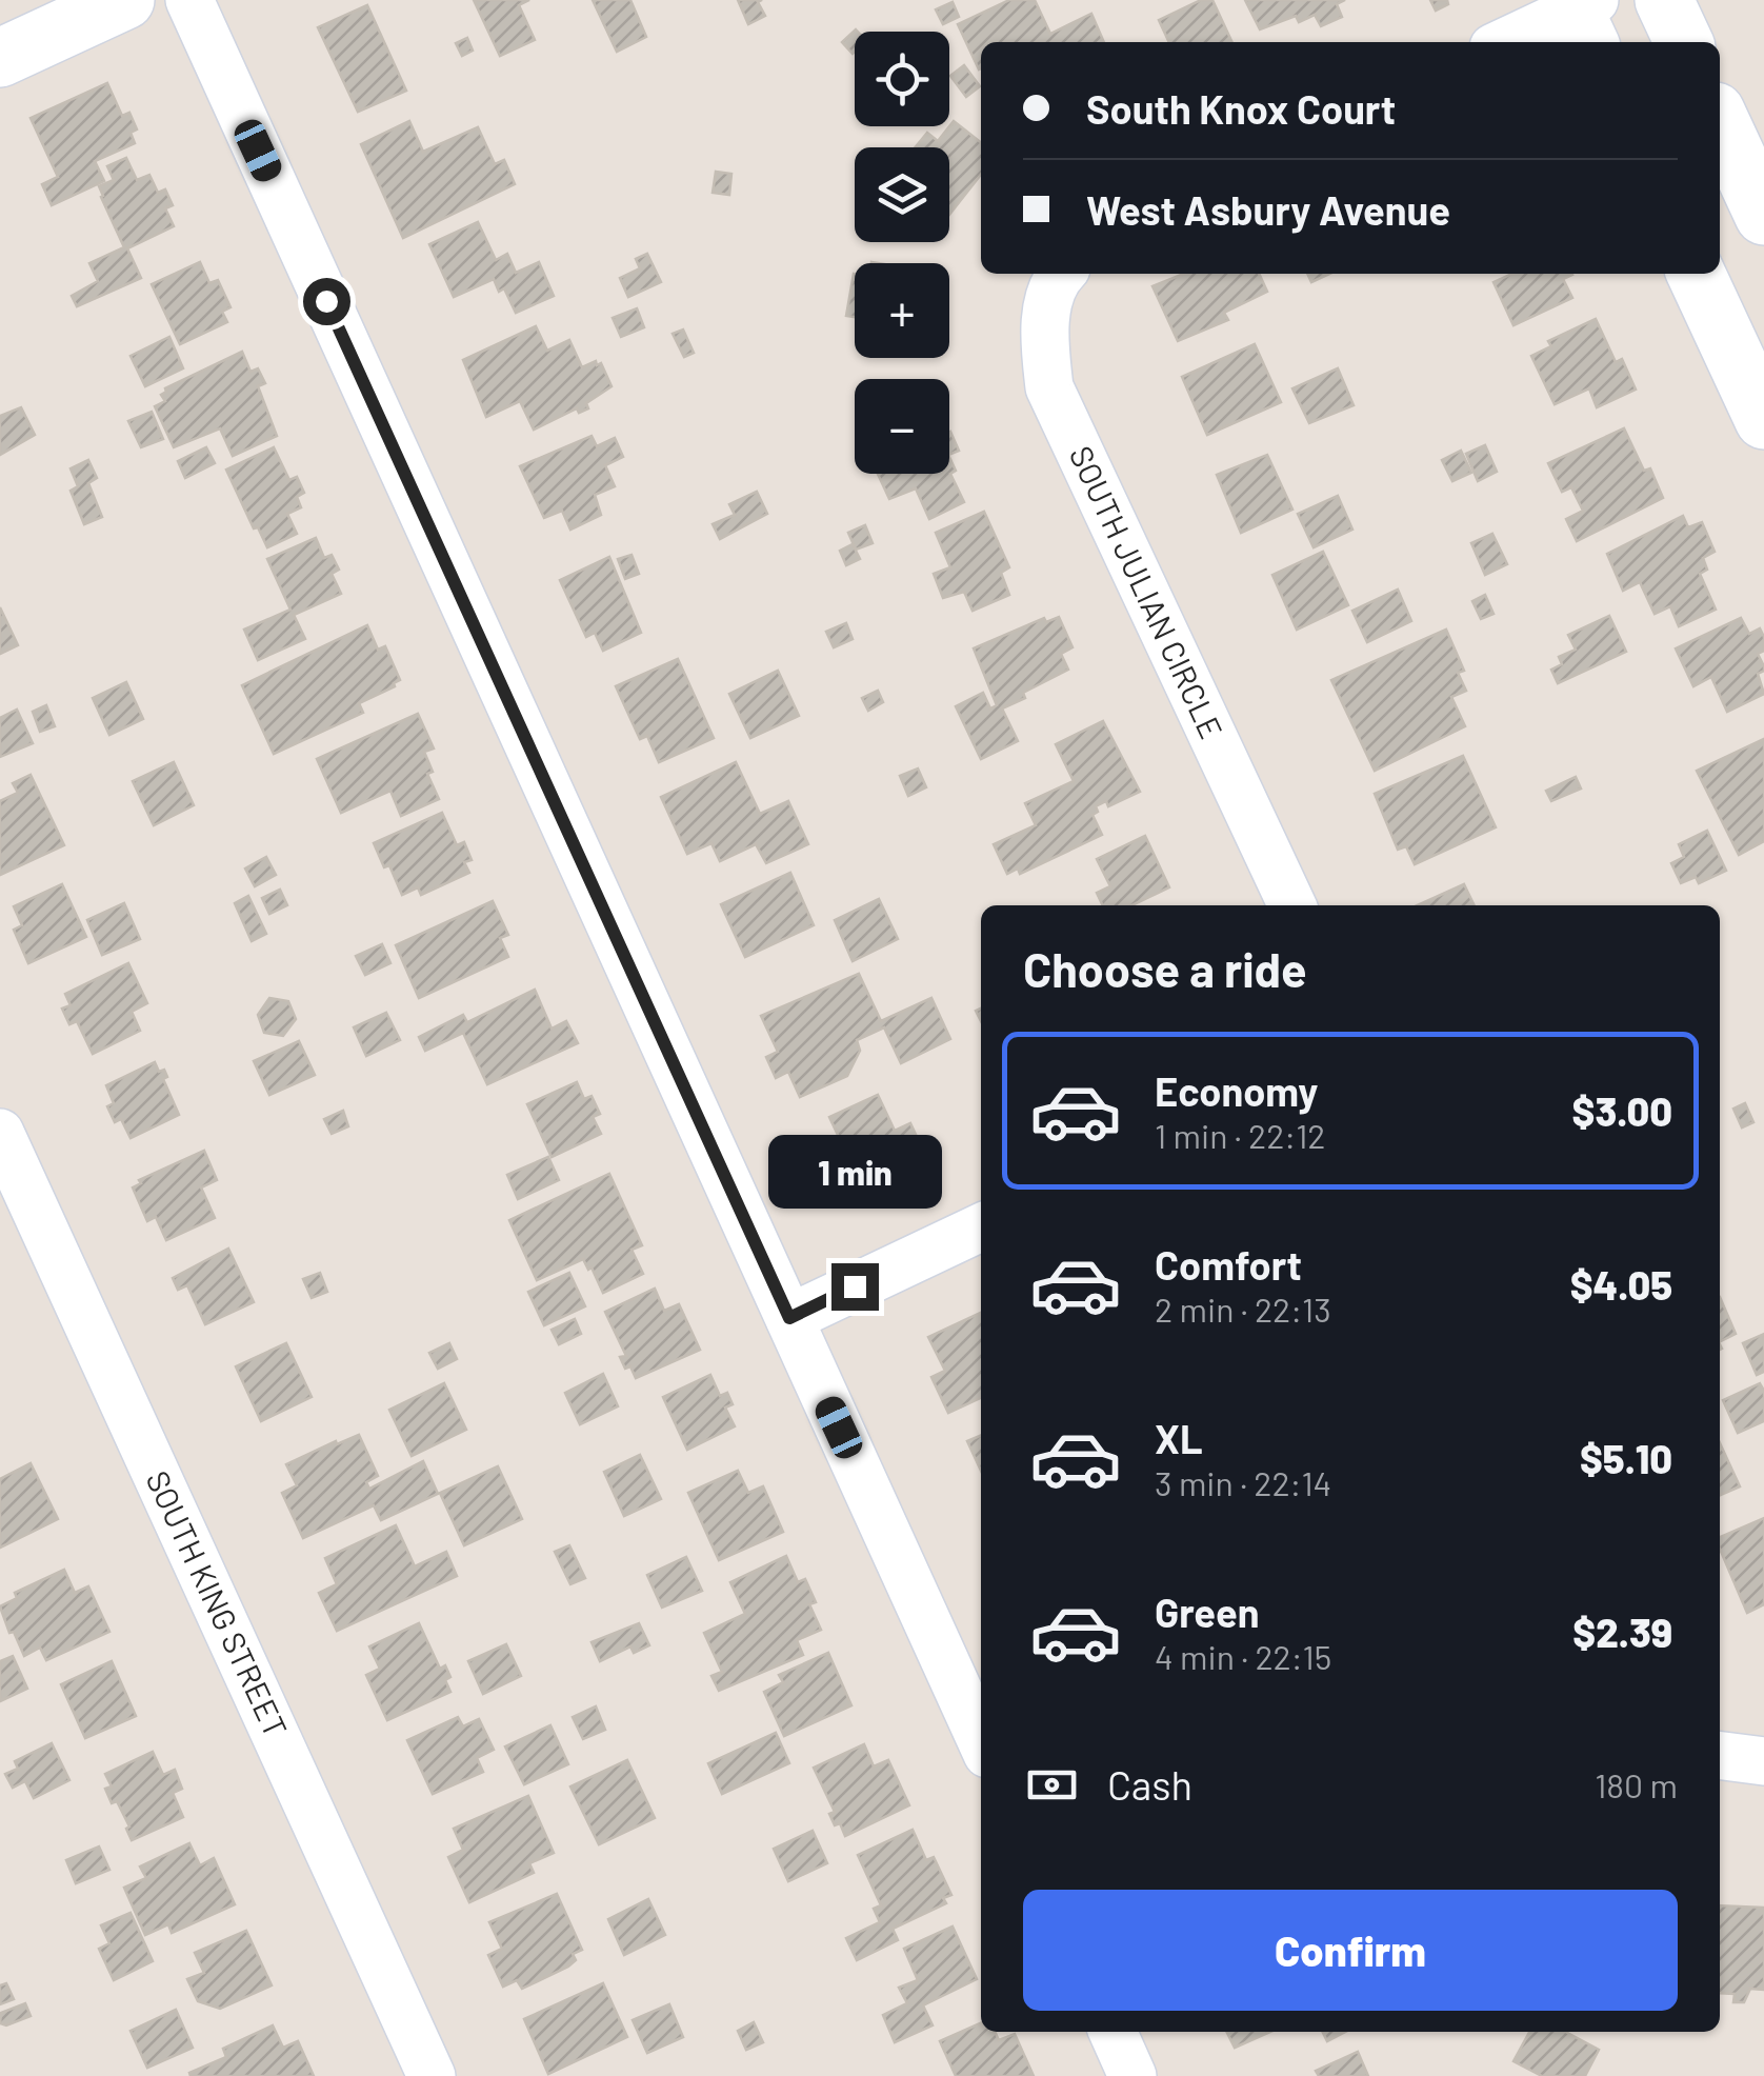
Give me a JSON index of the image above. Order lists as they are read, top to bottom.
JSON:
{
  "streets": {
    "street": ["SOUTH JULIAN CIRCLE", "SOUTH KING STREET"]
  },
  "page": {
    "map_buttons": ["+", "−"],
    "banner": ["South Knox Court", "West Asbury Avenue"],
    "heading": "Choose a ride",
    "list": [
      {
        "name": "Economy",
        "note": "1 min · 22:12",
        "value": "$3.00"
      },
      {
        "name": "Comfort",
        "note": "2 min · 22:13",
        "value": "$4.05"
      },
      {
        "name": "XL",
        "note": "3 min · 22:14",
        "value": "$5.10"
      },
      {
        "name": "Green",
        "note": "4 min · 22:15",
        "value": "$2.39"
      }
    ],
    "bubble": "1 min",
    "pay": ["Cash", "180 m"],
    "buttons": "Confirm"
  }
}
